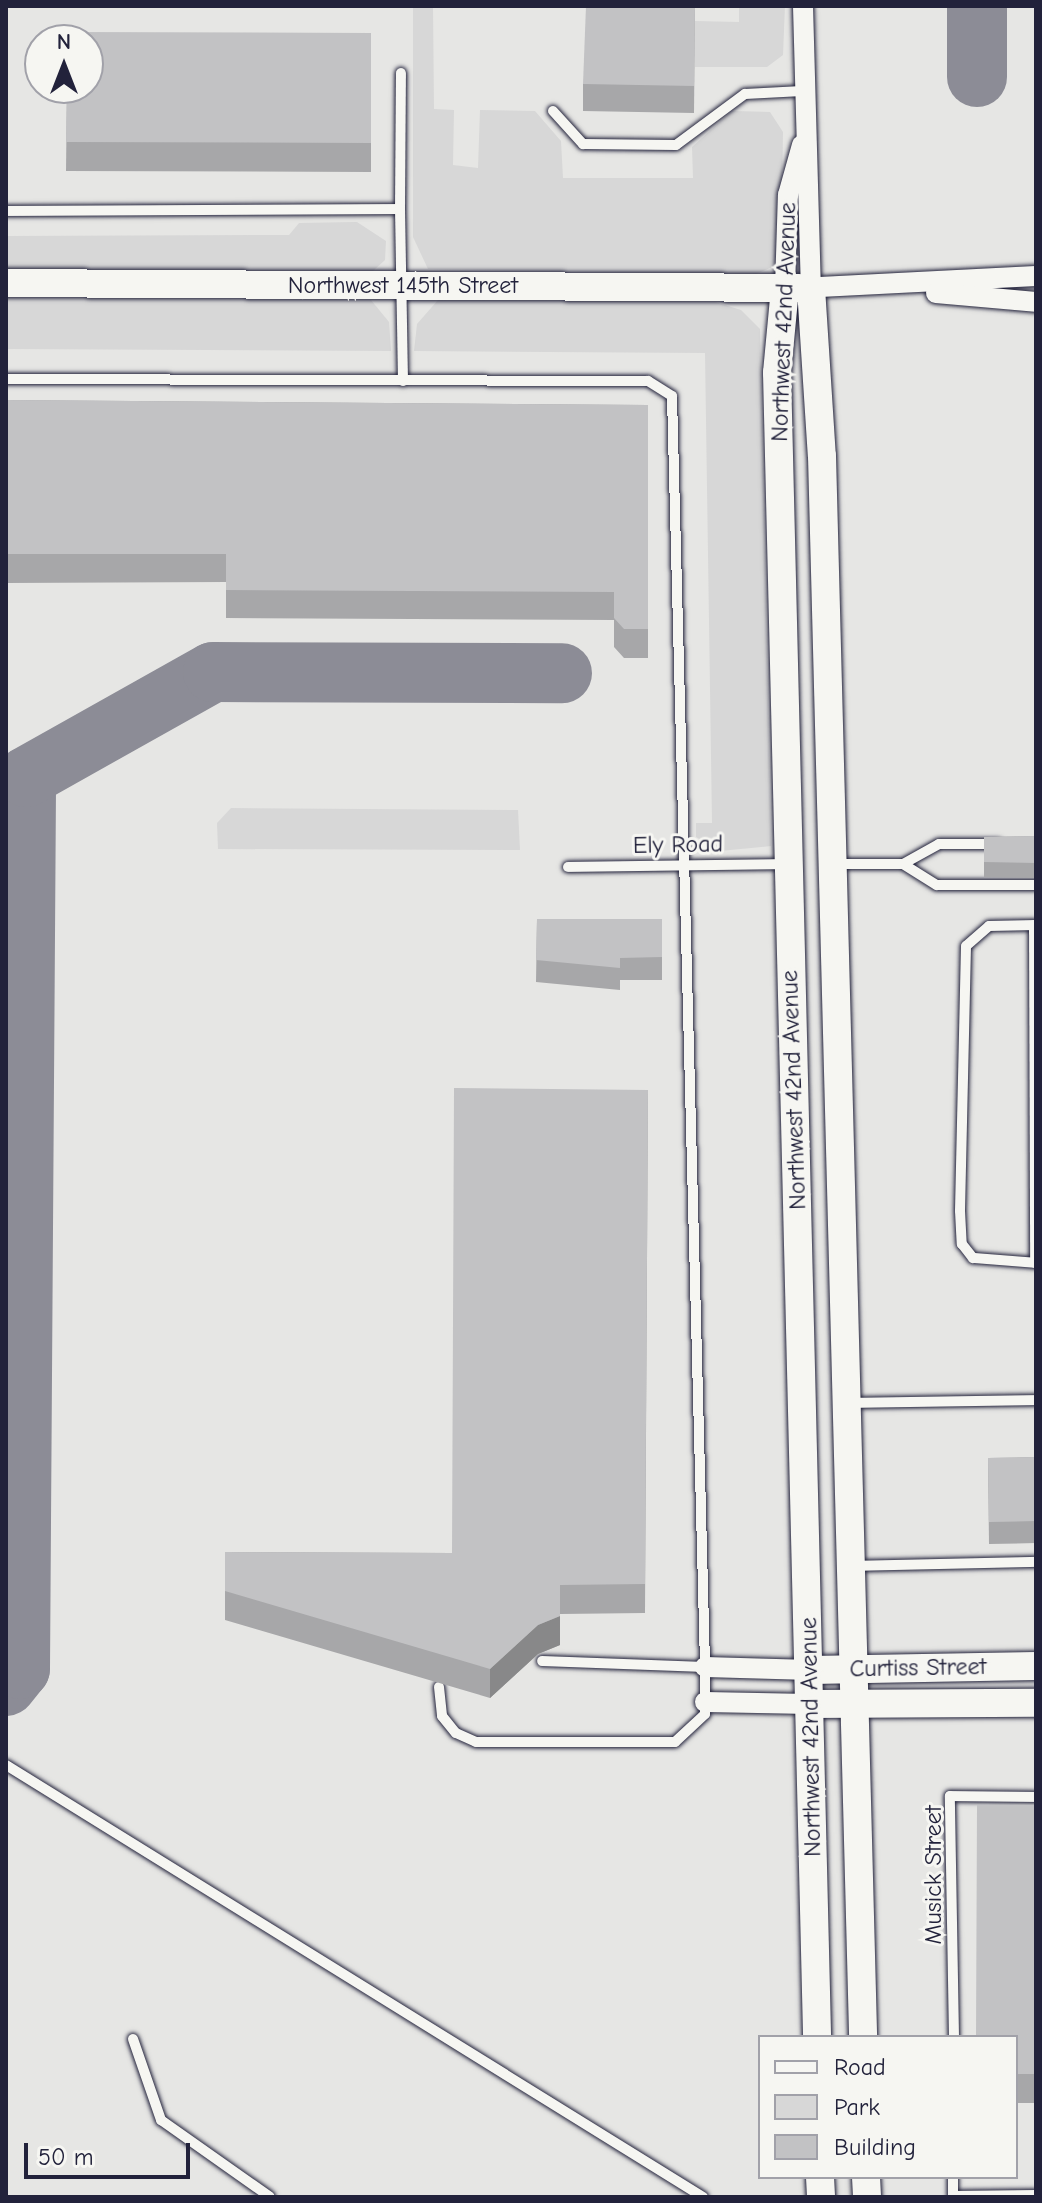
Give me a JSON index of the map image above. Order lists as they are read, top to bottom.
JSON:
{
  "streets": {
    "street": ["Northwest 145th Street", "Northwest 42nd Avenue", "Curtiss Street"],
    "lane": ["Ely Road", "Musick Street"]
  },
  "crossings": [
    ["Northwest 145th Street", "Northwest 42nd Avenue"],
    ["Northwest 42nd Avenue", "Ely Road"],
    ["Northwest 42nd Avenue", "Curtiss Street"]
  ],
  "legend": ["Road", "Park", "Building"],
  "scale_bar": "50 m",
  "north": "top"
}
